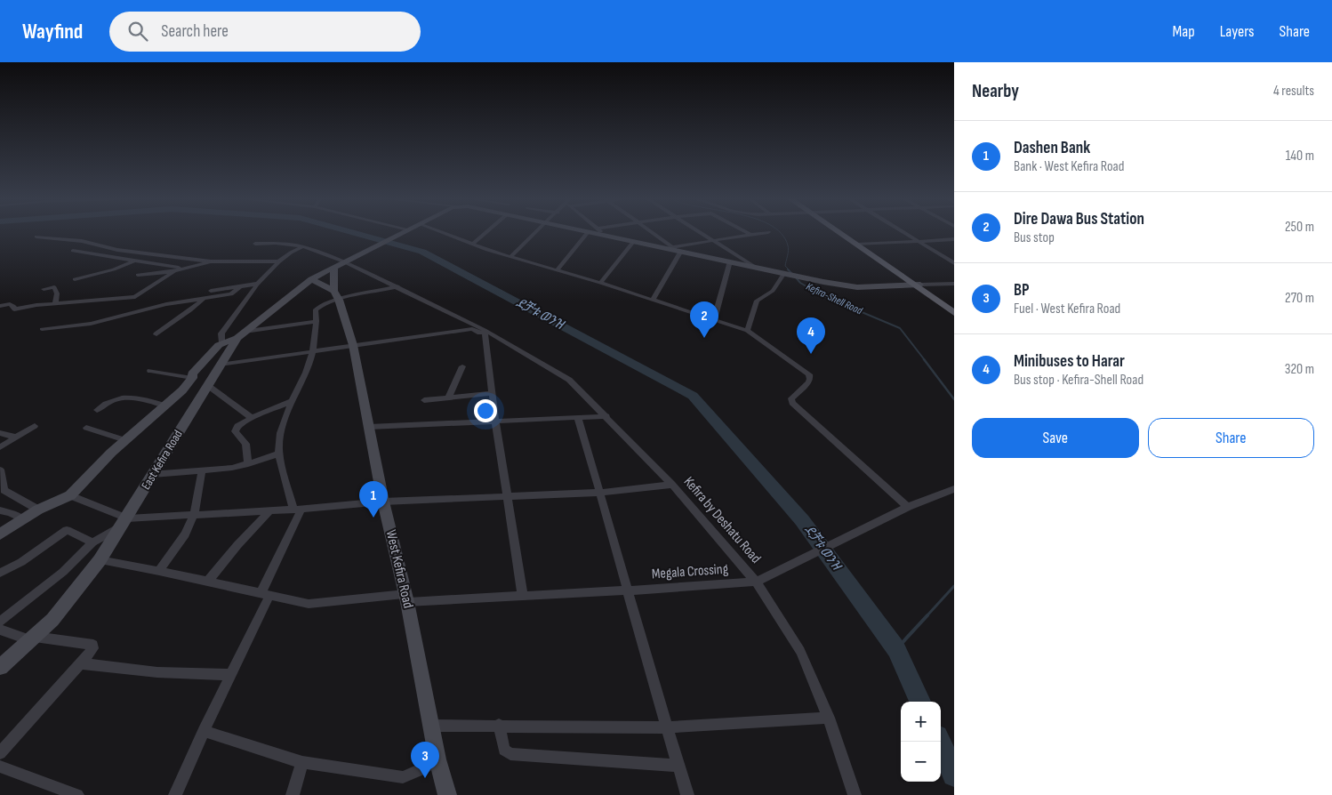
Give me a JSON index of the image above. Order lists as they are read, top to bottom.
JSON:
{
  "streets": {
    "main road": ["East Kefira Road", "West Kefira Road"],
    "street": ["Kefira by Deshatu Road", "Megala Crossing"]
  },
  "crossings": [
    ["East Kefira Road", "West Kefira Road"],
    ["East Kefira Road", "Megala Crossing"],
    ["Kefira by Deshatu Road", "Megala Crossing"],
    ["West Kefira Road", "Megala Crossing"]
  ],
  "water": ["Kefira-Shell Road", "ደቻቱ ወንዝ"],
  "page": {
    "header": "Wayfind",
    "search": "Search here",
    "nav": ["Map", "Layers", "Share"],
    "heading": ["Nearby", "4 results"],
    "list": [
      {
        "mark": "1",
        "name": "Dashen Bank",
        "note": "Bank · West Kefira Road",
        "value": "140 m"
      },
      {
        "mark": "2",
        "name": "Dire Dawa Bus Station",
        "note": "Bus stop",
        "value": "250 m"
      },
      {
        "mark": "3",
        "name": "BP",
        "note": "Fuel · West Kefira Road",
        "value": "270 m"
      },
      {
        "mark": "4",
        "name": "Minibuses to Harar",
        "note": "Bus stop · Kefira-Shell Road",
        "value": "320 m"
      }
    ],
    "pins": [
      "2",
      "4",
      "1",
      "3"
    ],
    "buttons": ["Save", "Share"],
    "map_buttons": ["+", "−"]
  }
}
